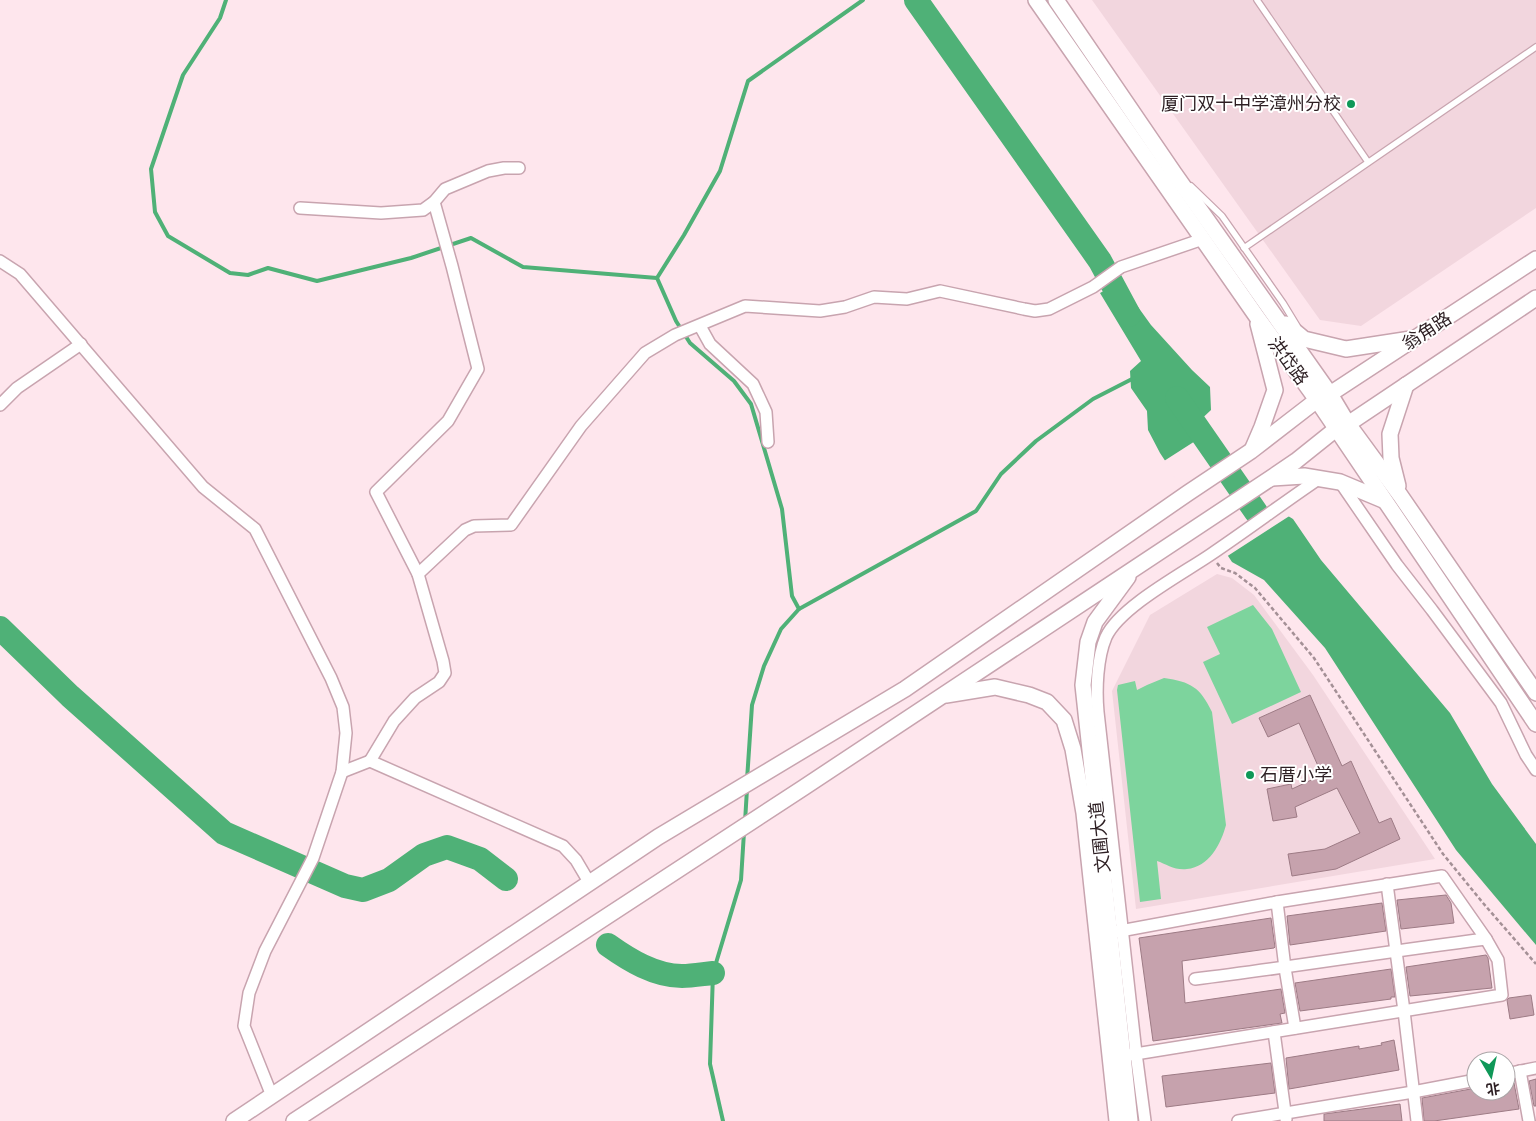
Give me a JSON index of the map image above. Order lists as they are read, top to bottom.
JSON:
{
  "streets": {
    "main road": ["翁角路", "洪岱路", "文圃大道"]
  },
  "crossings": [
    ["翁角路", "洪岱路"],
    ["翁角路", "文圃大道"]
  ],
  "places": ["厦门双十中学漳州分校", "石厝小学"],
  "north": "bottom"
}
